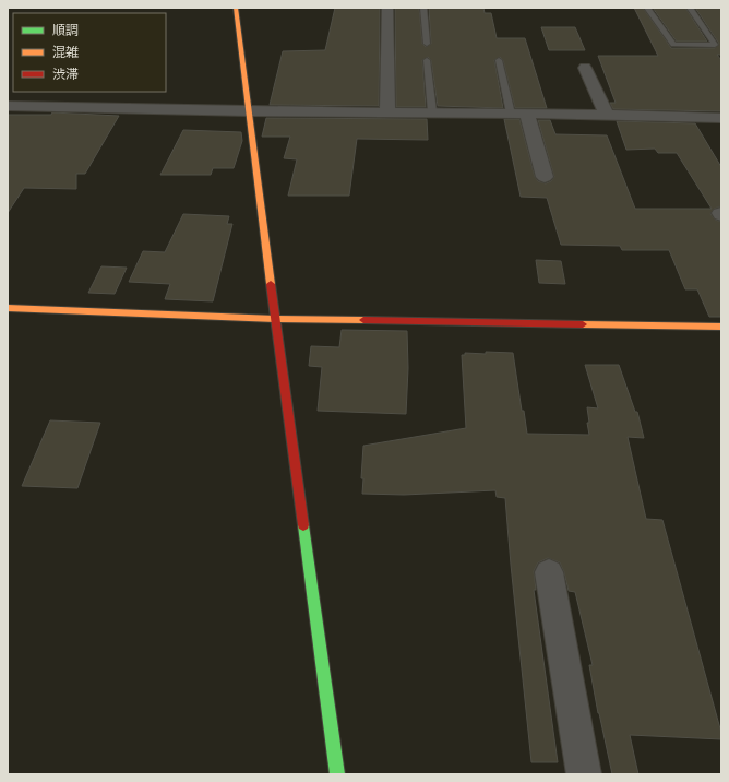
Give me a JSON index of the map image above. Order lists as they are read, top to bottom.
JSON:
{
  "legend": ["順調", "混雑", "渋滞"]
}
